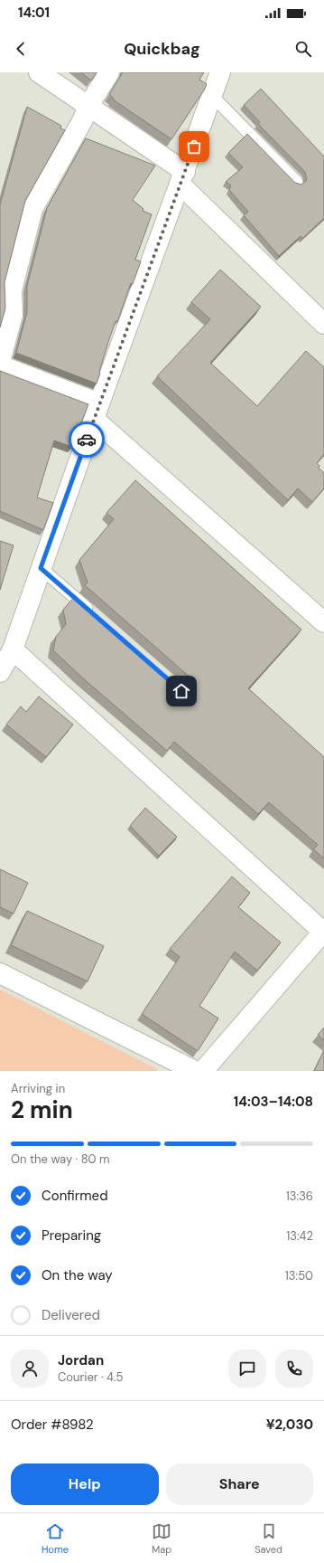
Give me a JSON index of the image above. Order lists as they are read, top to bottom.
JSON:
{
  "page": {
    "status": "14:01",
    "header": "Quickbag",
    "heading": ["2 min", "Arriving in", "14:03–14:08"],
    "panel": [
      "Jordan",
      "Courier · 4.5",
      "Order #8982",
      "¥2,030"
    ],
    "bar": "On the way · 80 m",
    "list": [
      ["Confirmed", "13:36"],
      ["Preparing", "13:42"],
      ["On the way", "13:50"],
      "Delivered"
    ],
    "buttons": ["Help", "Share"],
    "tabs": ["Home", "Map", "Saved"]
  }
}
